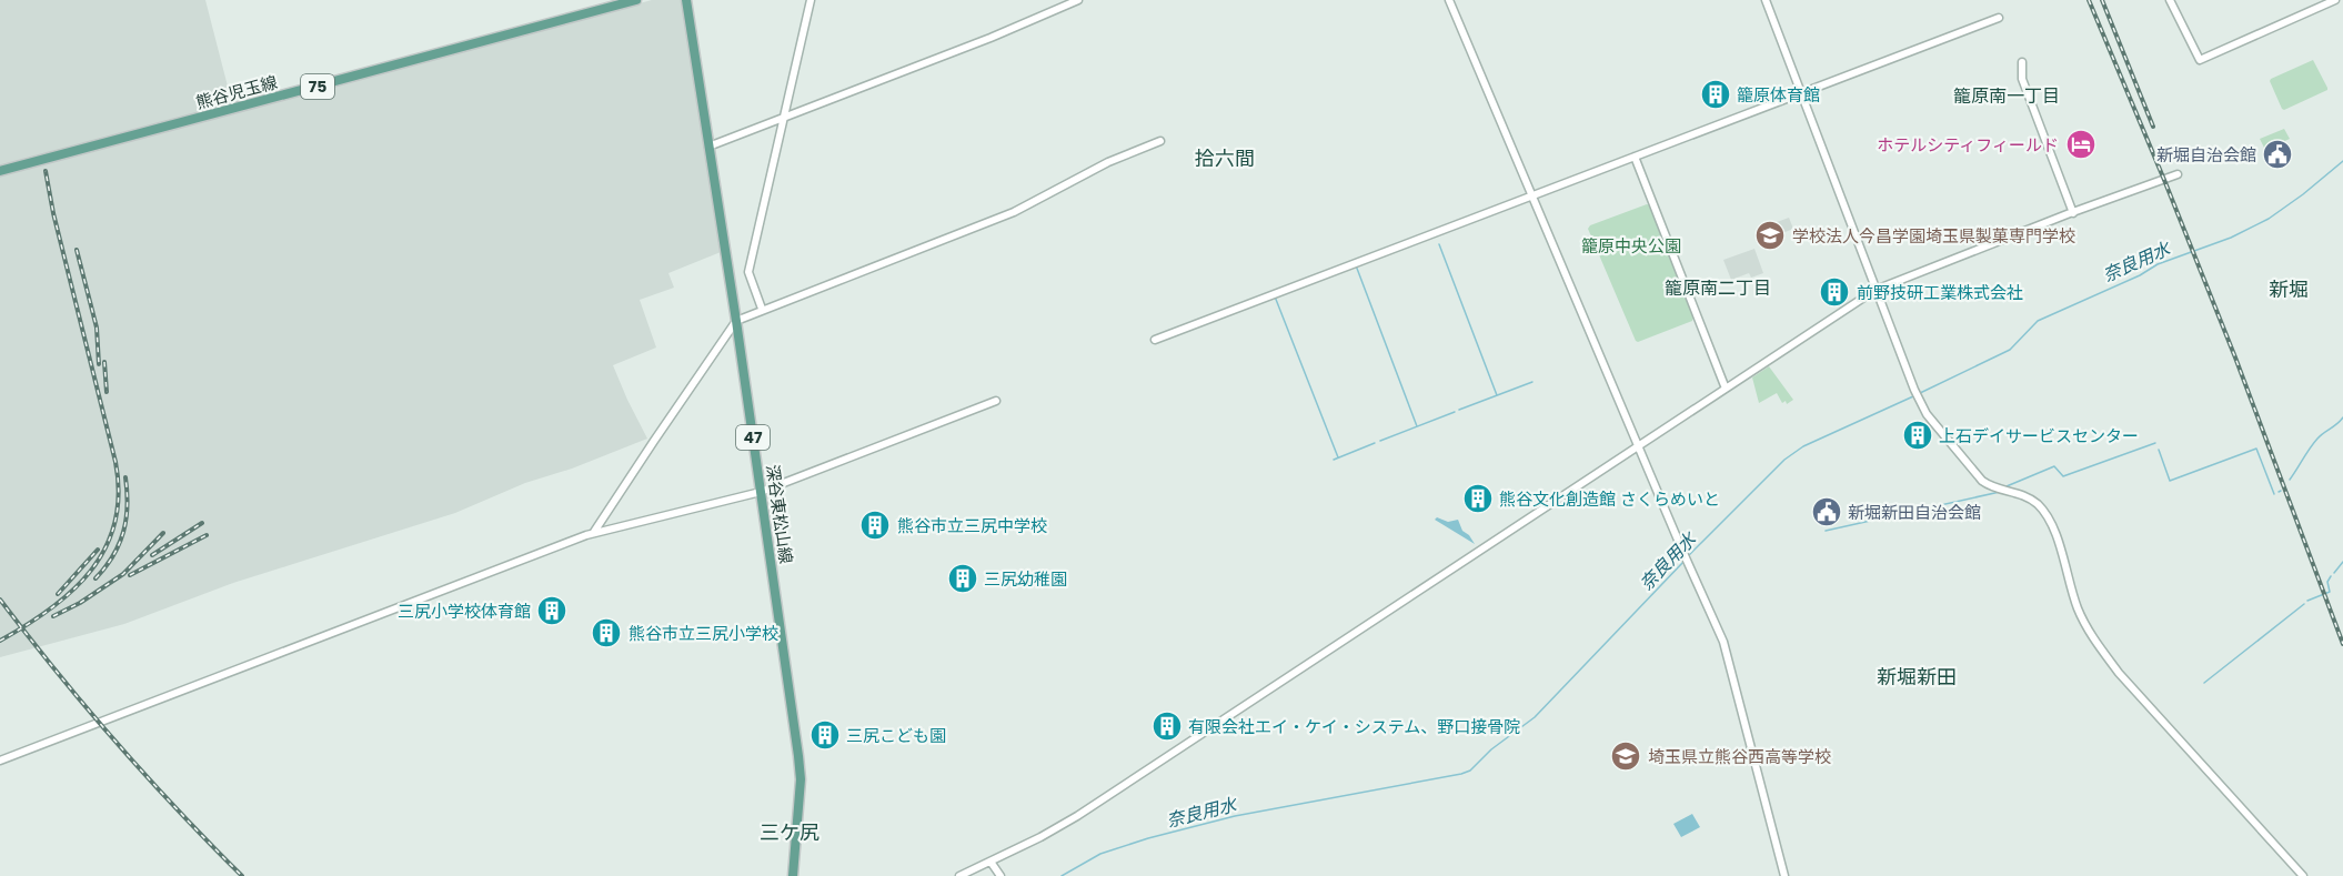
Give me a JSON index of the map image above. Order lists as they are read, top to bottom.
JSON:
{
  "streets": {
    "main road": [
      "75",
      "熊谷児玉線",
      "47",
      "深谷東松山線"
    ]
  },
  "districts": [
    "籠原南一丁目",
    "拾六間",
    "籠原南二丁目",
    "新堀",
    "新堀新田",
    "三ケ尻"
  ],
  "water": ["奈良用水"],
  "parks": ["籠原中央公園"],
  "places": {
    "building": [
      "籠原体育館",
      "前野技研工業株式会社",
      "上石デイサービスセンター",
      "熊谷文化創造館 さくらめいと",
      "熊谷市立三尻中学校",
      "三尻幼稚園",
      "三尻小学校体育館",
      "熊谷市立三尻小学校",
      "有限会社エイ・ケイ・システム、野口接骨院",
      "三尻こども園"
    ],
    "hotel": ["ホテルシティフィールド"],
    "public building": ["新堀自治会館", "新堀新田自治会館"],
    "school or university": ["学校法人今昌学園埼玉県製菓専門学校", "埼玉県立熊谷西高等学校"]
  }
}
